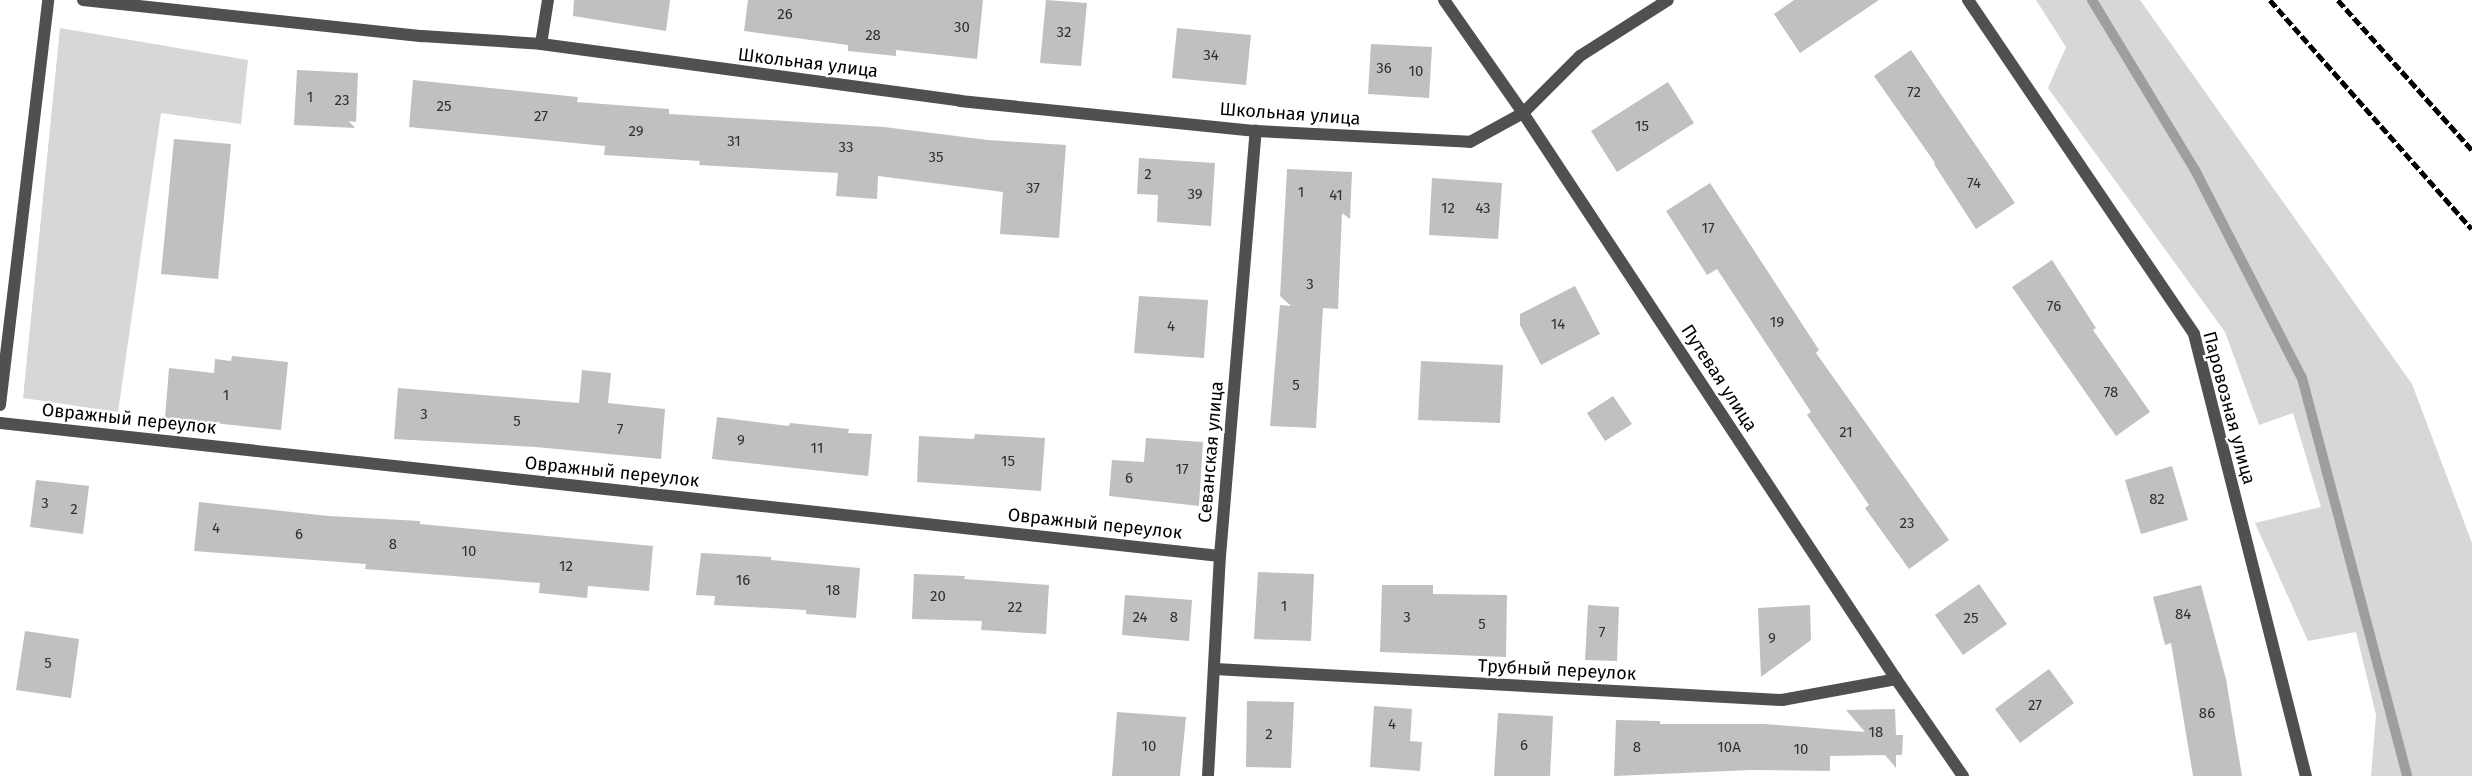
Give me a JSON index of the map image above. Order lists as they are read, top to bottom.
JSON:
{
  "streets": {
    "street": [
      "Школьная улица",
      "Путевая улица",
      "Паровозная улица",
      "Овражный переулок",
      "Севанская улица",
      "Трубный переулок"
    ]
  },
  "crossings": [
    ["Школьная улица", "Путевая улица"],
    ["Школьная улица", "Севанская улица"],
    ["Путевая улица", "Трубный переулок"],
    ["Овражный переулок", "Севанская улица"],
    ["Севанская улица", "Трубный переулок"]
  ],
  "house_numbers": [
    "26",
    "30",
    "32",
    "28",
    "34",
    "36",
    "10",
    "72",
    "1",
    "23",
    "25",
    "27",
    "15",
    "29",
    "31",
    "33",
    "35",
    "2",
    "74",
    "37",
    "1",
    "39",
    "41",
    "12",
    "43",
    "17",
    "3",
    "76",
    "19",
    "14",
    "4",
    "5",
    "78",
    "1",
    "3",
    "5",
    "7",
    "21",
    "9",
    "11",
    "15",
    "17",
    "6",
    "82",
    "3",
    "2",
    "23",
    "4",
    "6",
    "8",
    "10",
    "12",
    "16",
    "18",
    "20",
    "1",
    "22",
    "84",
    "24",
    "8",
    "3",
    "25",
    "5",
    "7",
    "9",
    "5",
    "27",
    "86",
    "4",
    "18",
    "2",
    "6",
    "10",
    "8",
    "10А",
    "10"
  ]
}
